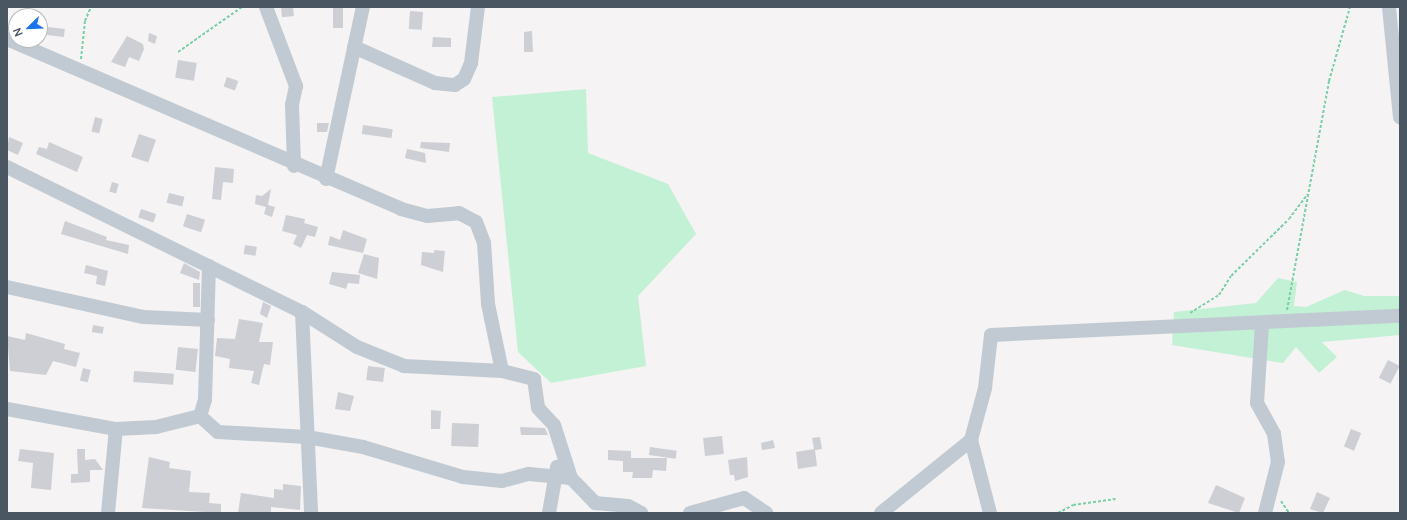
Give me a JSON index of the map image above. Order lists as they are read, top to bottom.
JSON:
{
  "north": "bottom left"
}
